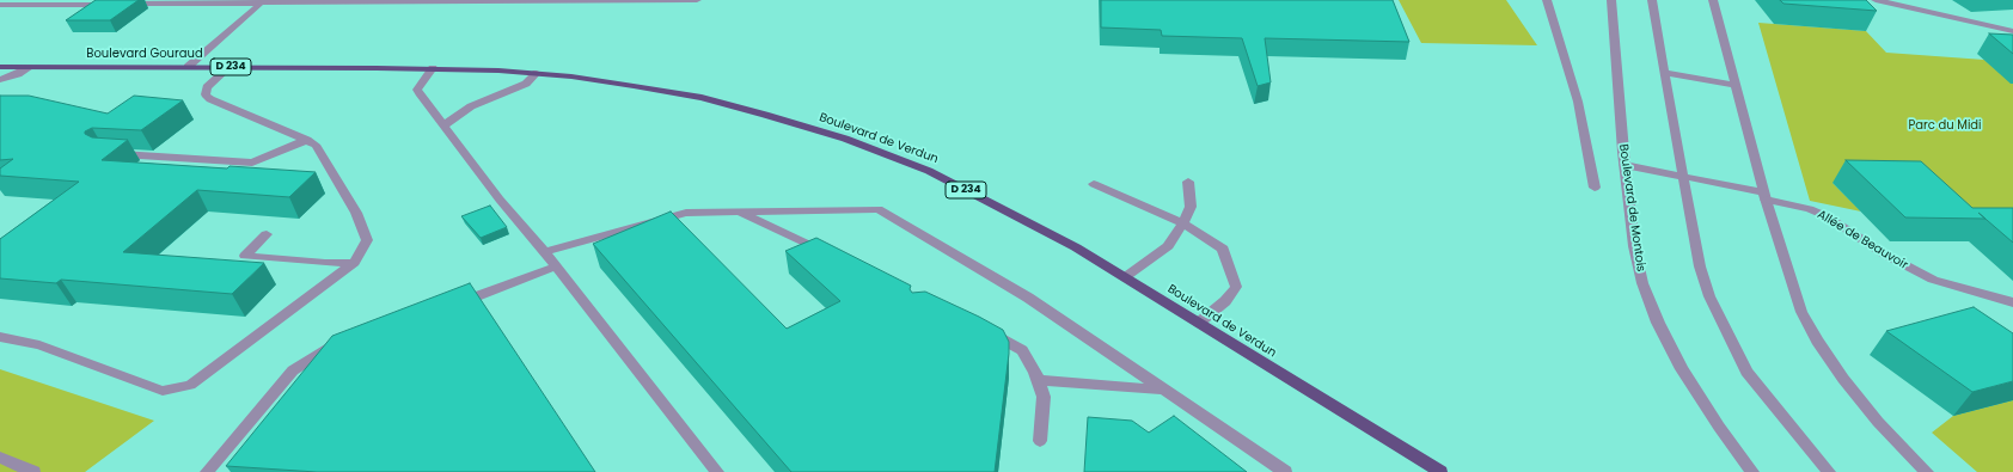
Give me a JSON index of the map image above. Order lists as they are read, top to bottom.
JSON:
{
  "streets": {
    "main road": ["Boulevard Gouraud", "D 234", "Boulevard de Verdun"],
    "street": ["Boulevard de Montois", "Allée de Beauvoir"]
  },
  "crossings": [
    ["Boulevard Gouraud", "D 234"],
    ["Boulevard Gouraud", "Boulevard de Verdun"],
    ["Boulevard de Montois", "Allée de Beauvoir"]
  ],
  "parks": ["Parc du Midi"]
}
